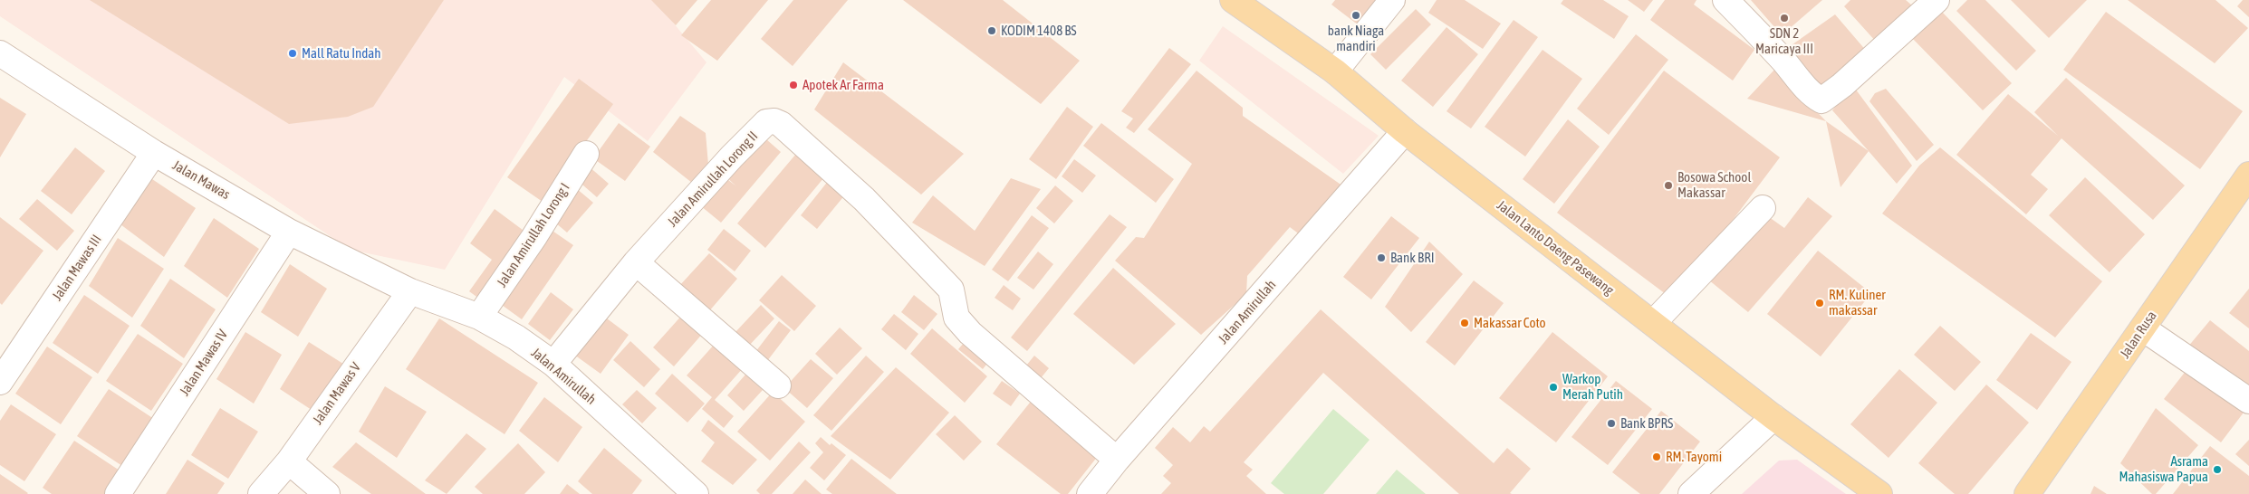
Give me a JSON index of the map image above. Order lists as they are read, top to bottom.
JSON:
{
  "streets": {
    "main road": ["Jalan Lanto Daeng Pasewang", "Jalan Rusa"],
    "street": [
      "Jalan Amirullah Lorong II",
      "Jalan Mawas",
      "Jalan Amirullah Lorong I",
      "Jalan Mawas III",
      "Jalan Amirullah",
      "Jalan Mawas IV",
      "Jalan Mawas V"
    ]
  },
  "crossings": [
    ["Jalan Amirullah Lorong II", "Jalan Amirullah"],
    ["Jalan Mawas", "Jalan Mawas III"],
    ["Jalan Mawas", "Jalan Amirullah"],
    ["Jalan Mawas", "Jalan Mawas IV"],
    ["Jalan Mawas", "Jalan Mawas V"],
    ["Jalan Amirullah Lorong I", "Jalan Amirullah"],
    ["Jalan Lanto Daeng Pasewang", "Jalan Amirullah"],
    ["Jalan Amirullah", "Jalan Mawas V"]
  ],
  "places": [
    "bank Niaga mandiri",
    "SDN 2 Maricaya III",
    "KODIM 1408 BS",
    "Mall Ratu Indah",
    "Apotek Ar Farma",
    "Bosowa School Makassar",
    "Bank BRI",
    "RM. Kuliner makassar",
    "Makassar Coto",
    "Warkop Merah Putih",
    "Bank BPRS",
    "RM. Tayomi",
    "Asrama Mahasiswa Papua"
  ]
}
